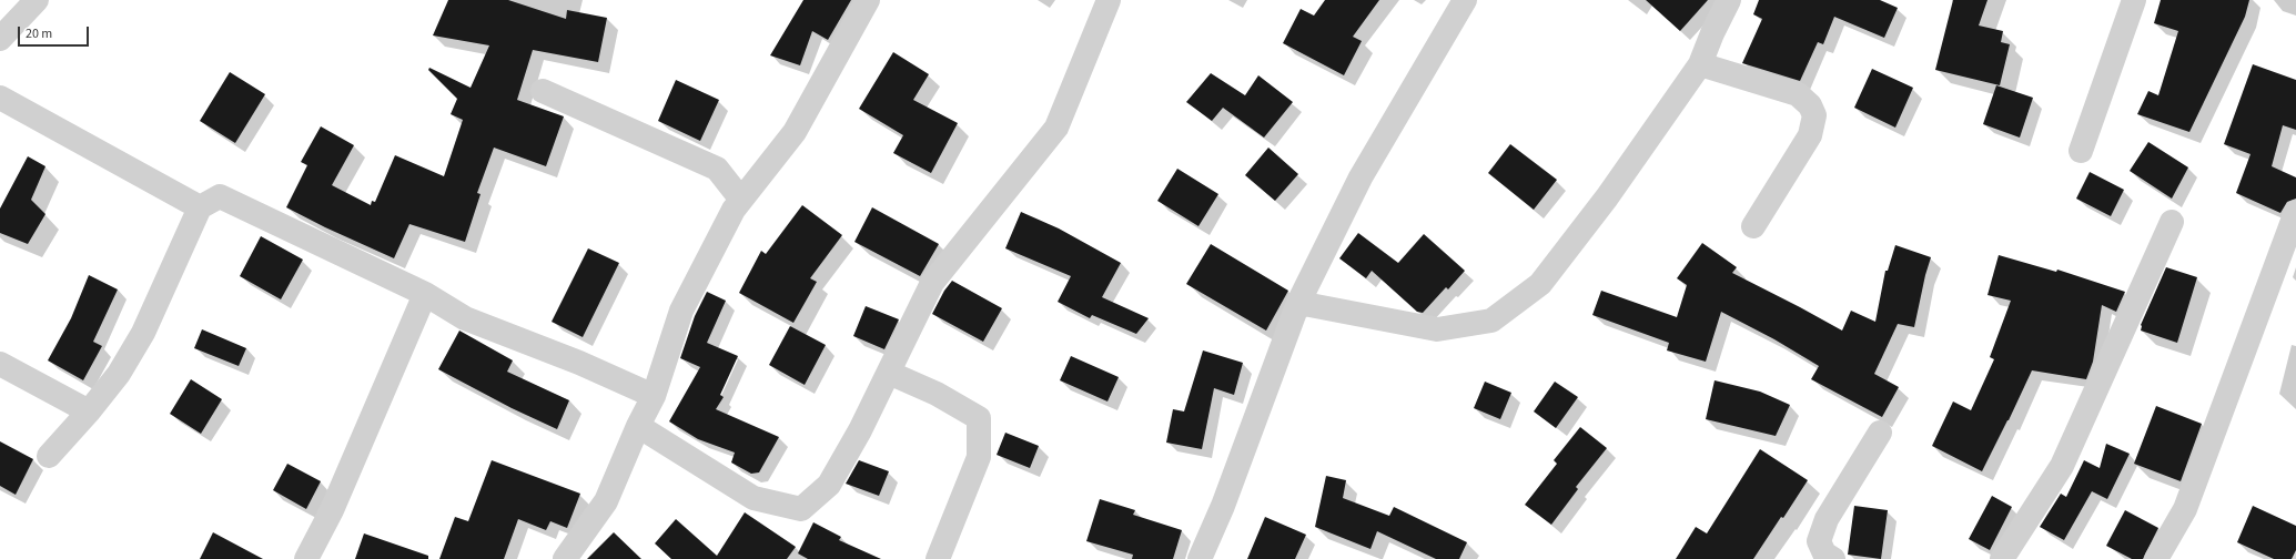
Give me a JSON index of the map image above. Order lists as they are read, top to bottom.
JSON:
{
  "scale_bar": "20 m"
}
